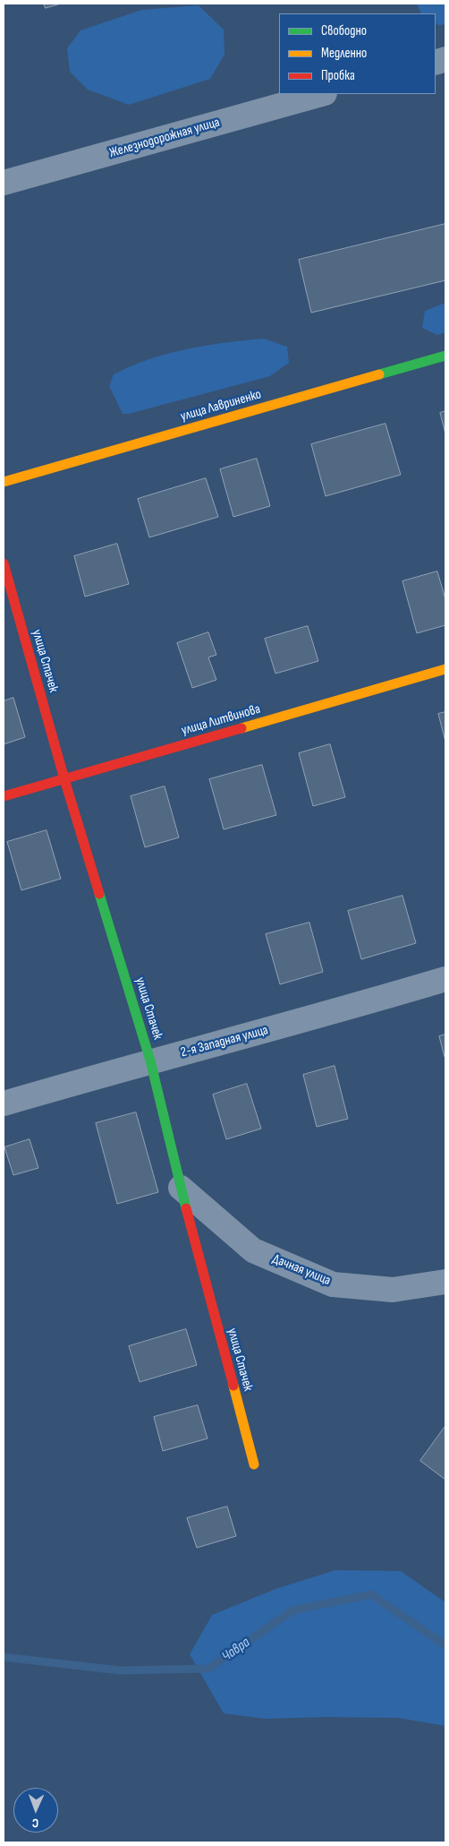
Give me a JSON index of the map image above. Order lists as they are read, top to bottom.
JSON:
{
  "streets": {
    "street": [
      "Железнодорожная улица",
      "улица Лавриненко",
      "улица Стачек",
      "улица Литвинова",
      "2-я Западная улица",
      "Дачная улица"
    ]
  },
  "crossings": [
    ["улица Стачек", "улица Литвинова"],
    ["улица Стачек", "2-я Западная улица"],
    ["улица Стачек", "Дачная улица"]
  ],
  "water": ["Чавра"],
  "legend": ["Свободно", "Медленно", "Пробка"],
  "north": "bottom"
}
